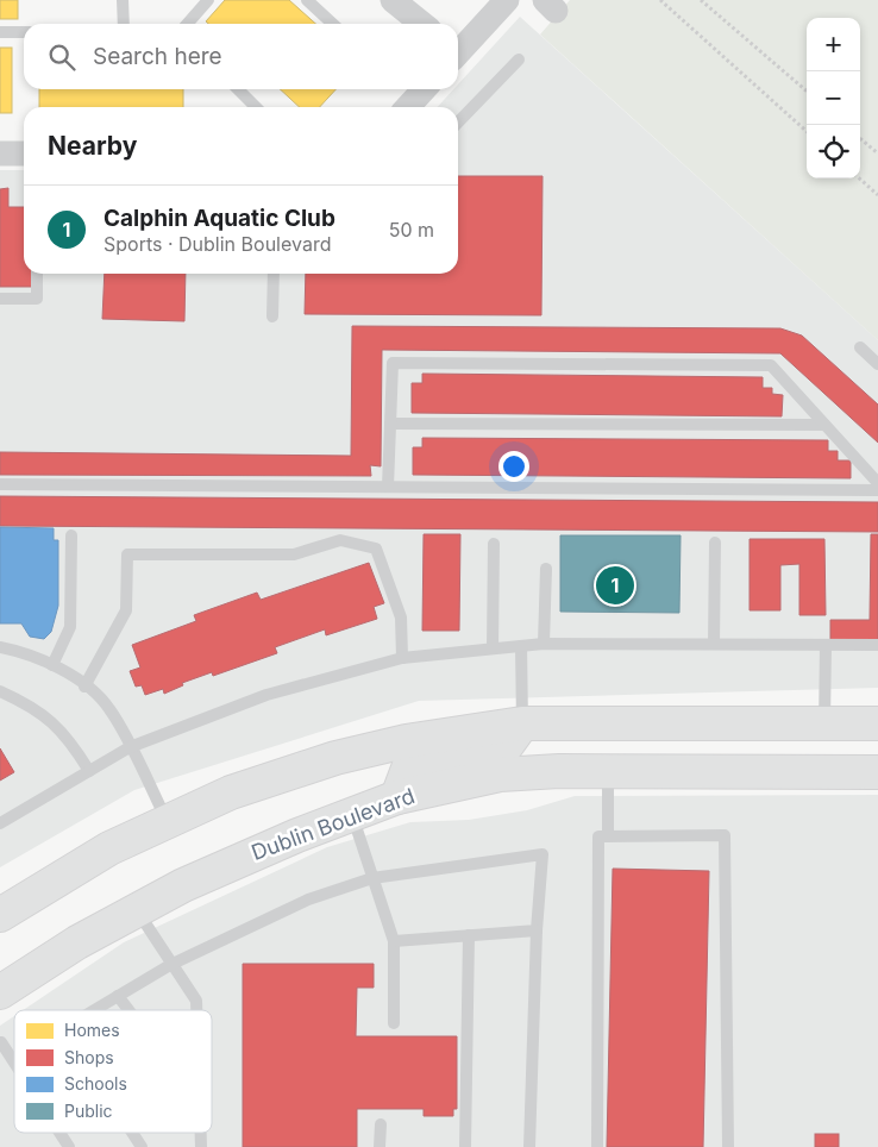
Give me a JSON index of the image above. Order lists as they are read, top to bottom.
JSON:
{
  "streets": {
    "main road": ["Dublin Boulevard"]
  },
  "legend": [
    "Homes",
    "Shops",
    "Schools",
    "Public"
  ],
  "page": {
    "map_buttons": ["+", "−"],
    "search": "Search here",
    "heading": "Nearby",
    "list": [
      {
        "mark": "1",
        "name": "Calphin Aquatic Club",
        "note": "Sports · Dublin Boulevard",
        "value": "50 m"
      }
    ],
    "pins": "1"
  }
}
